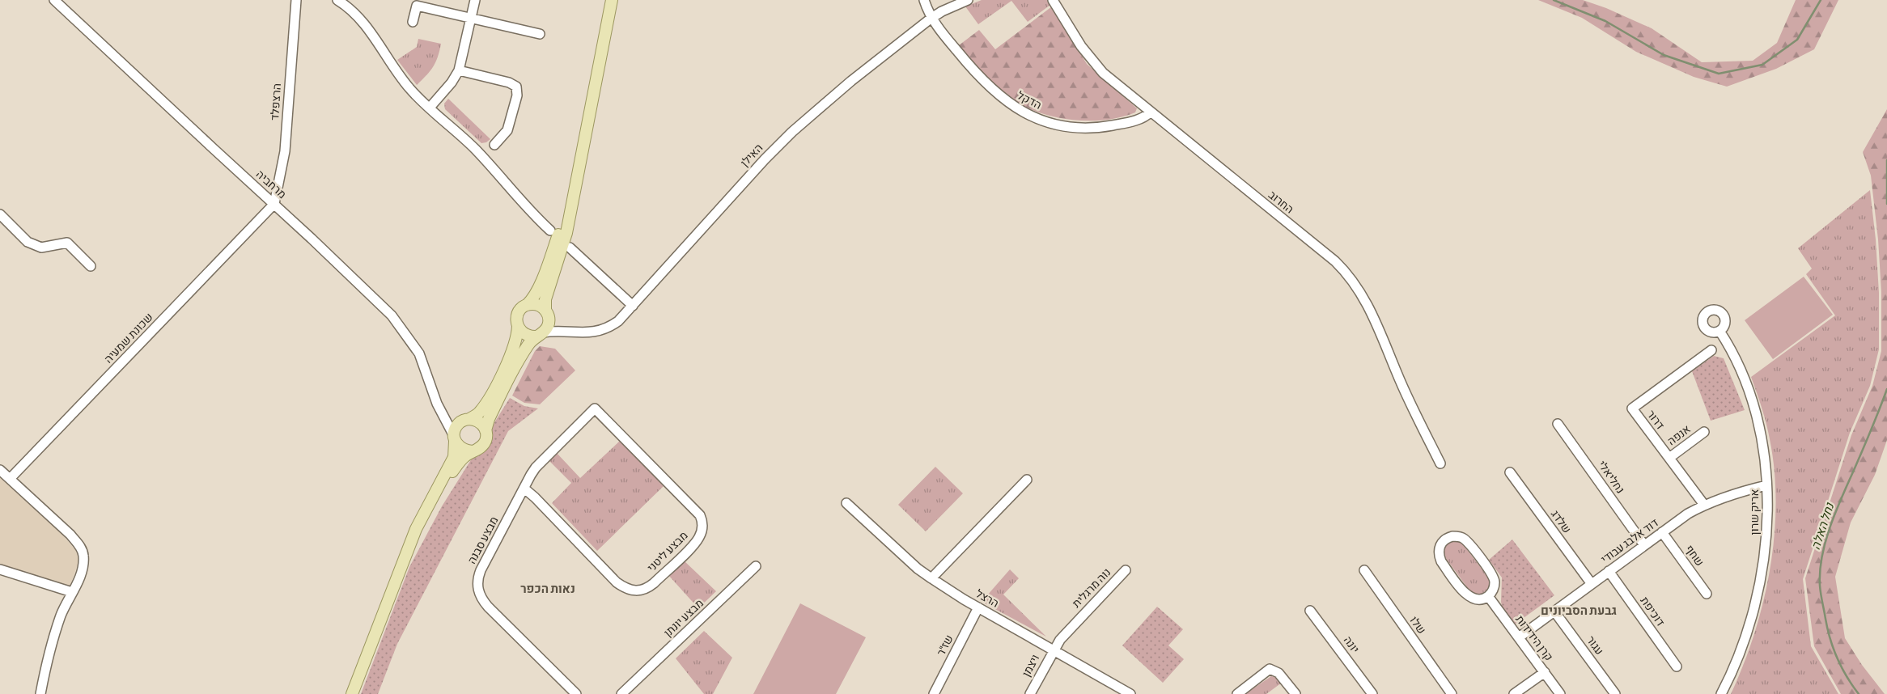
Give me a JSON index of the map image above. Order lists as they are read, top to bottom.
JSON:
{
  "streets": {
    "street": [
      "הדקל",
      "הרצפלד",
      "האילן",
      "מרחביה",
      "החרוב",
      "שכונת שמעיה",
      "דרור",
      "אנפה",
      "נחליאלי",
      "אריק שרון",
      "שלדג",
      "מבצע סבנה",
      "דוד אלבג עבודי",
      "מבצע ליטני",
      "שחף",
      "נוה מרגלית",
      "הרצל",
      "דוכיפת",
      "מבצע יונתן",
      "שלו",
      "קרן הידידות",
      "יונה",
      "שז\"ר",
      "עגור",
      "ויצמן"
    ]
  },
  "crossings": [
    ["הדקל", "האילן"],
    ["הדקל", "החרוב"],
    ["הרצפלד", "מרחביה"],
    ["הרצפלד", "שכונת שמעיה"],
    ["מרחביה", "שכונת שמעיה"],
    ["דרור", "אנפה"],
    ["דרור", "דוד אלבג עבודי"],
    ["נחליאלי", "דוד אלבג עבודי"],
    ["אריק שרון", "דוד אלבג עבודי"],
    ["שלדג", "דוד אלבג עבודי"],
    ["מבצע סבנה", "מבצע ליטני"],
    ["דוד אלבג עבודי", "שחף"],
    ["דוד אלבג עבודי", "דוכיפת"],
    ["דוד אלבג עבודי", "קרן הידידות"],
    ["דוד אלבג עבודי", "עגור"],
    ["נוה מרגלית", "הרצל"],
    ["נוה מרגלית", "ויצמן"],
    ["הרצל", "שז\"ר"],
    ["הרצל", "ויצמן"]
  ],
  "districts": ["נאות הכפר", "גבעת הסביונים"],
  "water": ["נחל האלה"]
}
